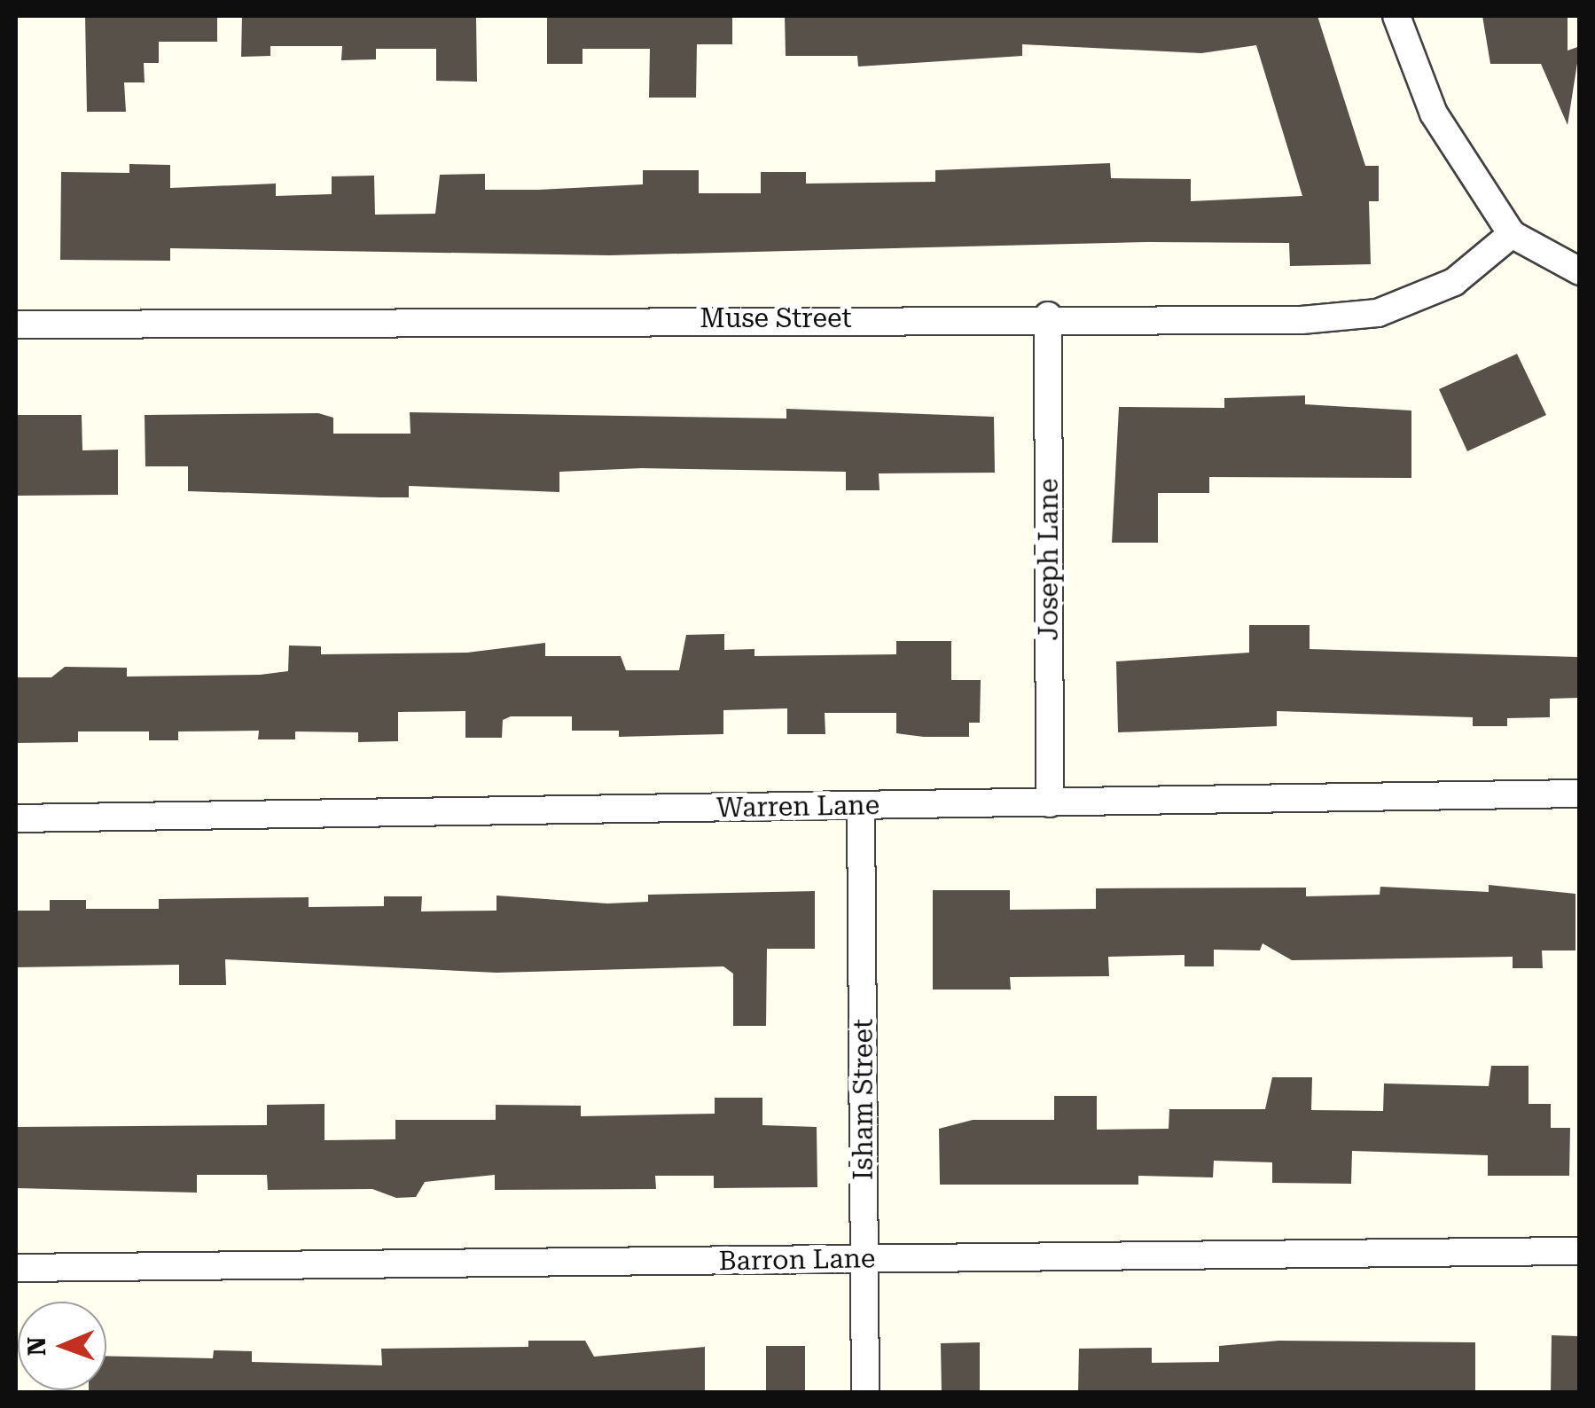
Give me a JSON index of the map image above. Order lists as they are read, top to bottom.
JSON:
{
  "streets": {
    "street": [
      "Muse Street",
      "Joseph Lane",
      "Warren Lane",
      "Isham Street",
      "Barron Lane"
    ]
  },
  "crossings": [
    ["Muse Street", "Joseph Lane"],
    ["Joseph Lane", "Warren Lane"],
    ["Warren Lane", "Isham Street"],
    ["Isham Street", "Barron Lane"]
  ],
  "north": "left"
}
